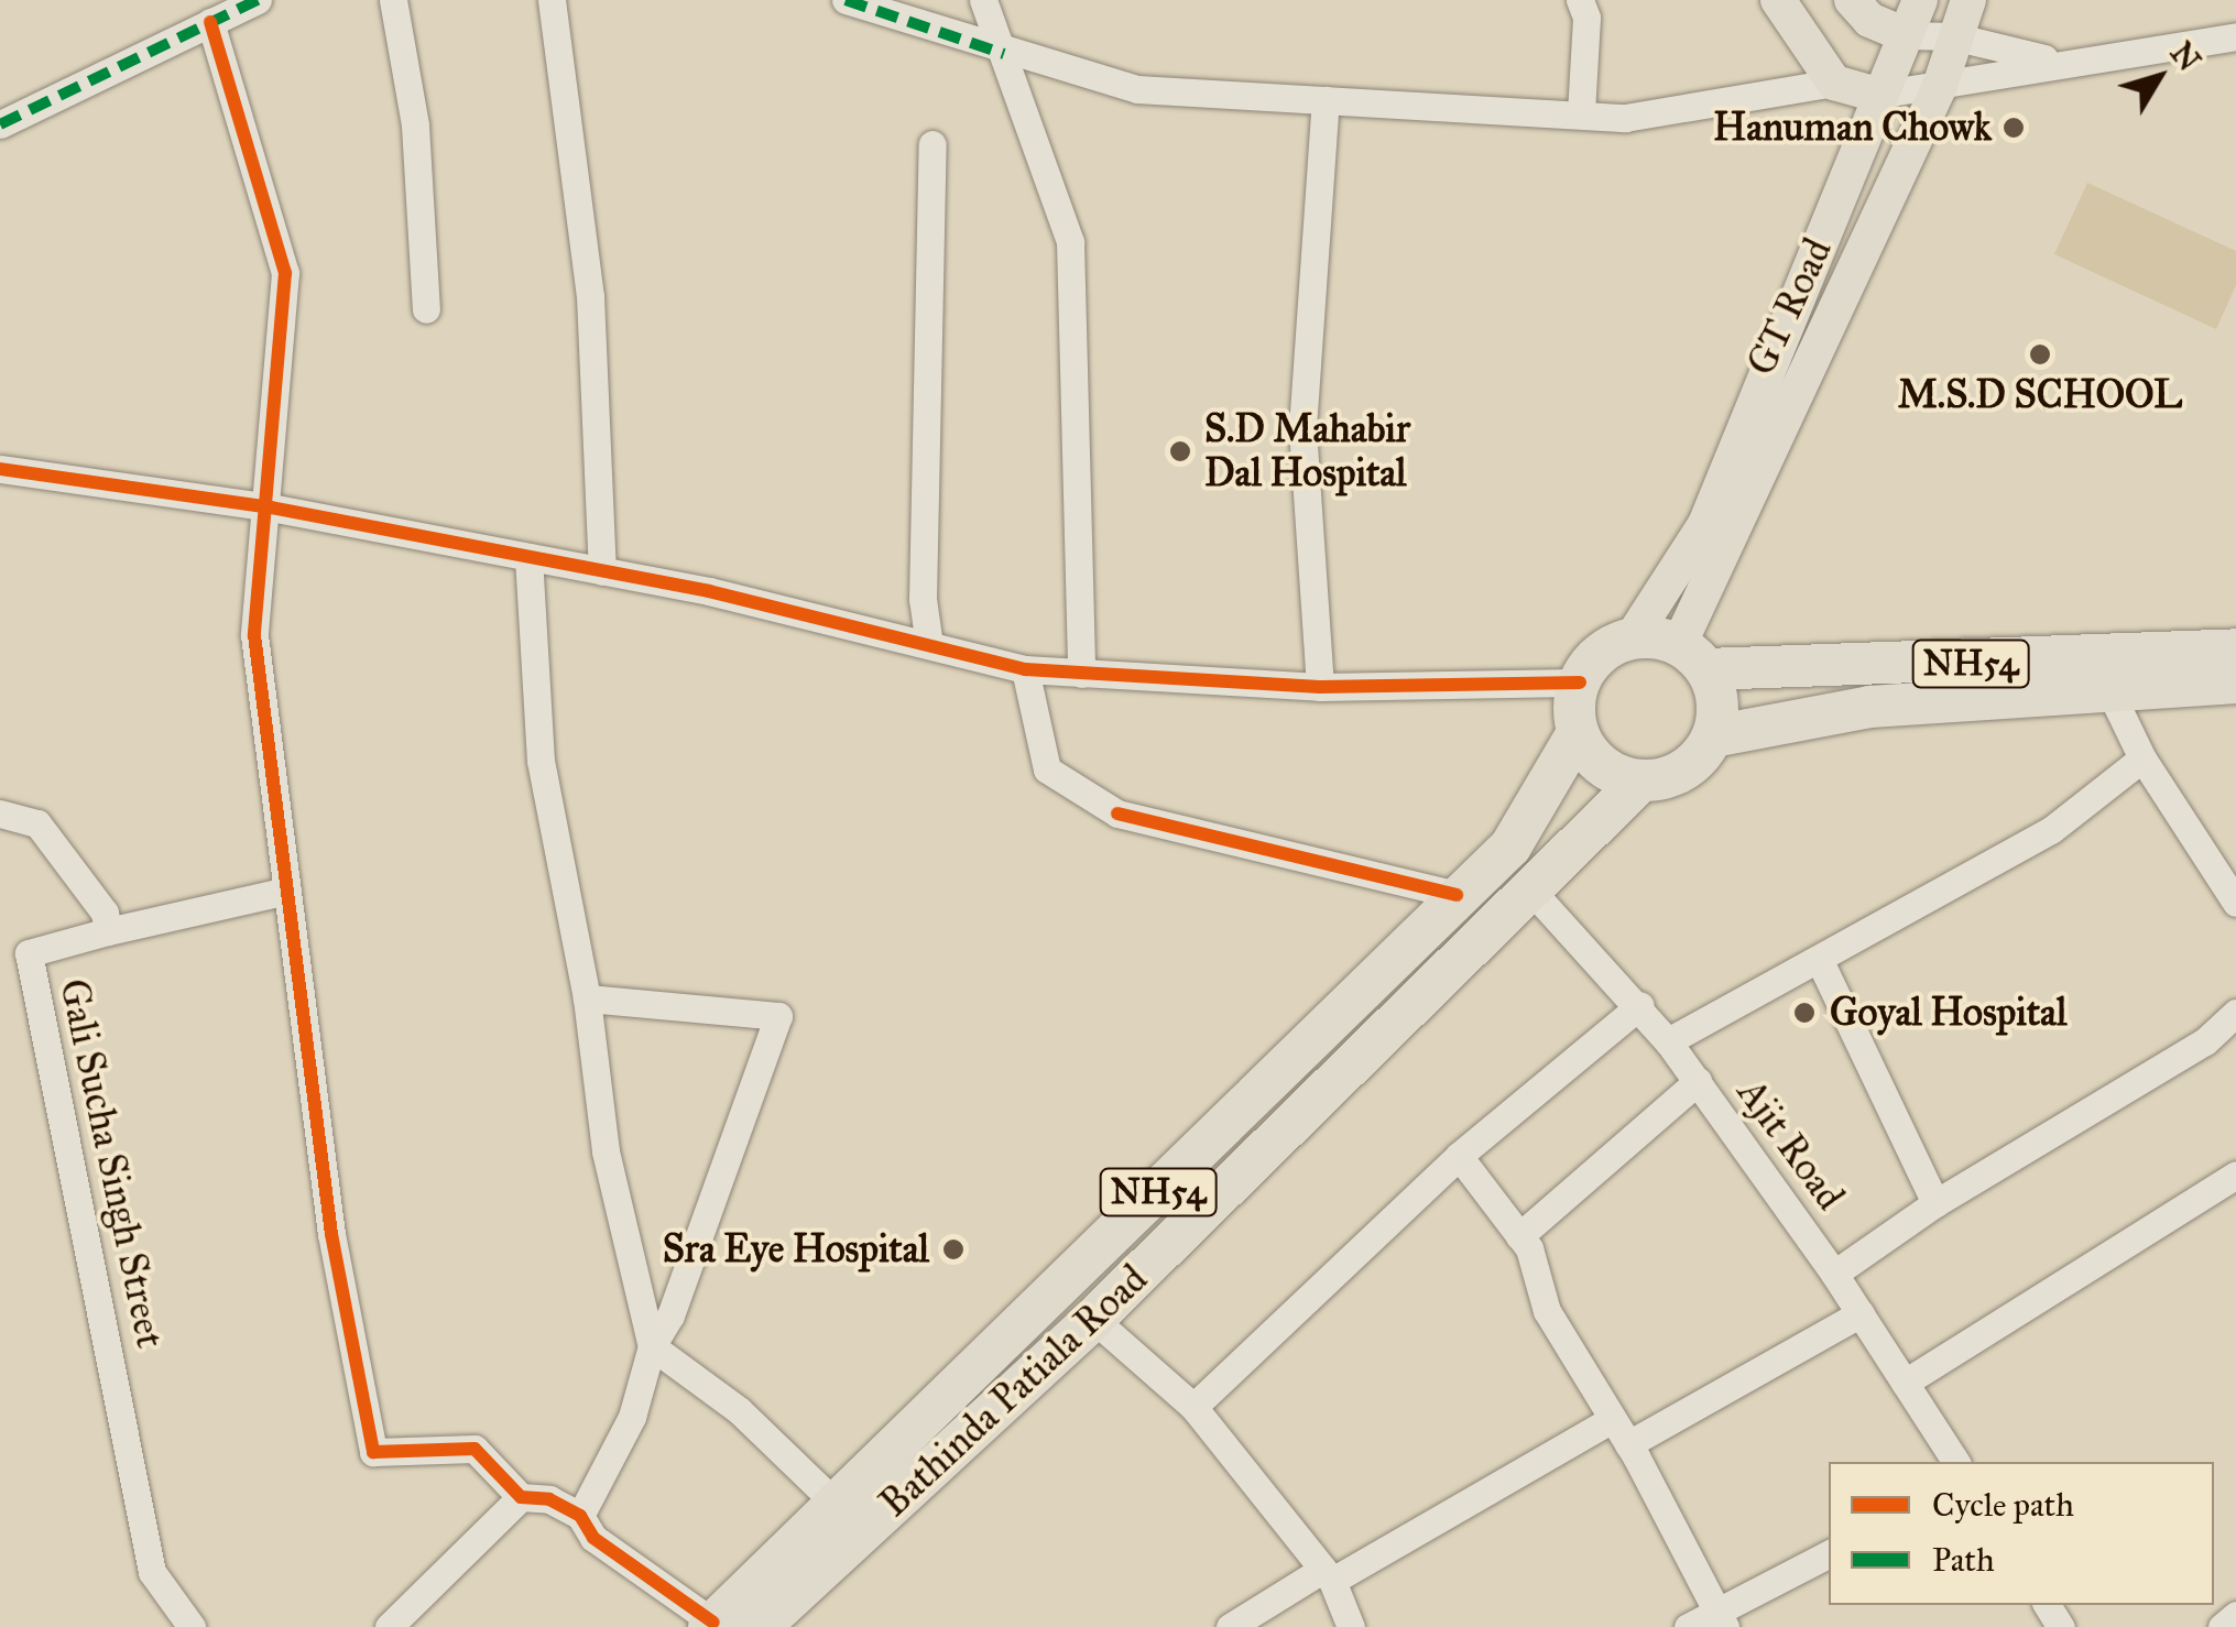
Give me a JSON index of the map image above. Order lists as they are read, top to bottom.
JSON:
{
  "streets": {
    "highway": ["NH54", "Bathinda Patiala Road"],
    "main road": ["GT Road"],
    "street": ["Ajit Road", "Gali Sucha Singh Street"]
  },
  "crossings": [
    ["GT Road", "NH54"],
    ["GT Road", "Bathinda Patiala Road"],
    ["NH54", "Bathinda Patiala Road"],
    ["Ajit Road", "Bathinda Patiala Road"]
  ],
  "places": [
    "Hanuman Chowk",
    "M.S.D SCHOOL",
    "S.D Mahabir Dal Hospital",
    "Goyal Hospital",
    "Sra Eye Hospital"
  ],
  "legend": ["Cycle path", "Path"],
  "north": "top right"
}
